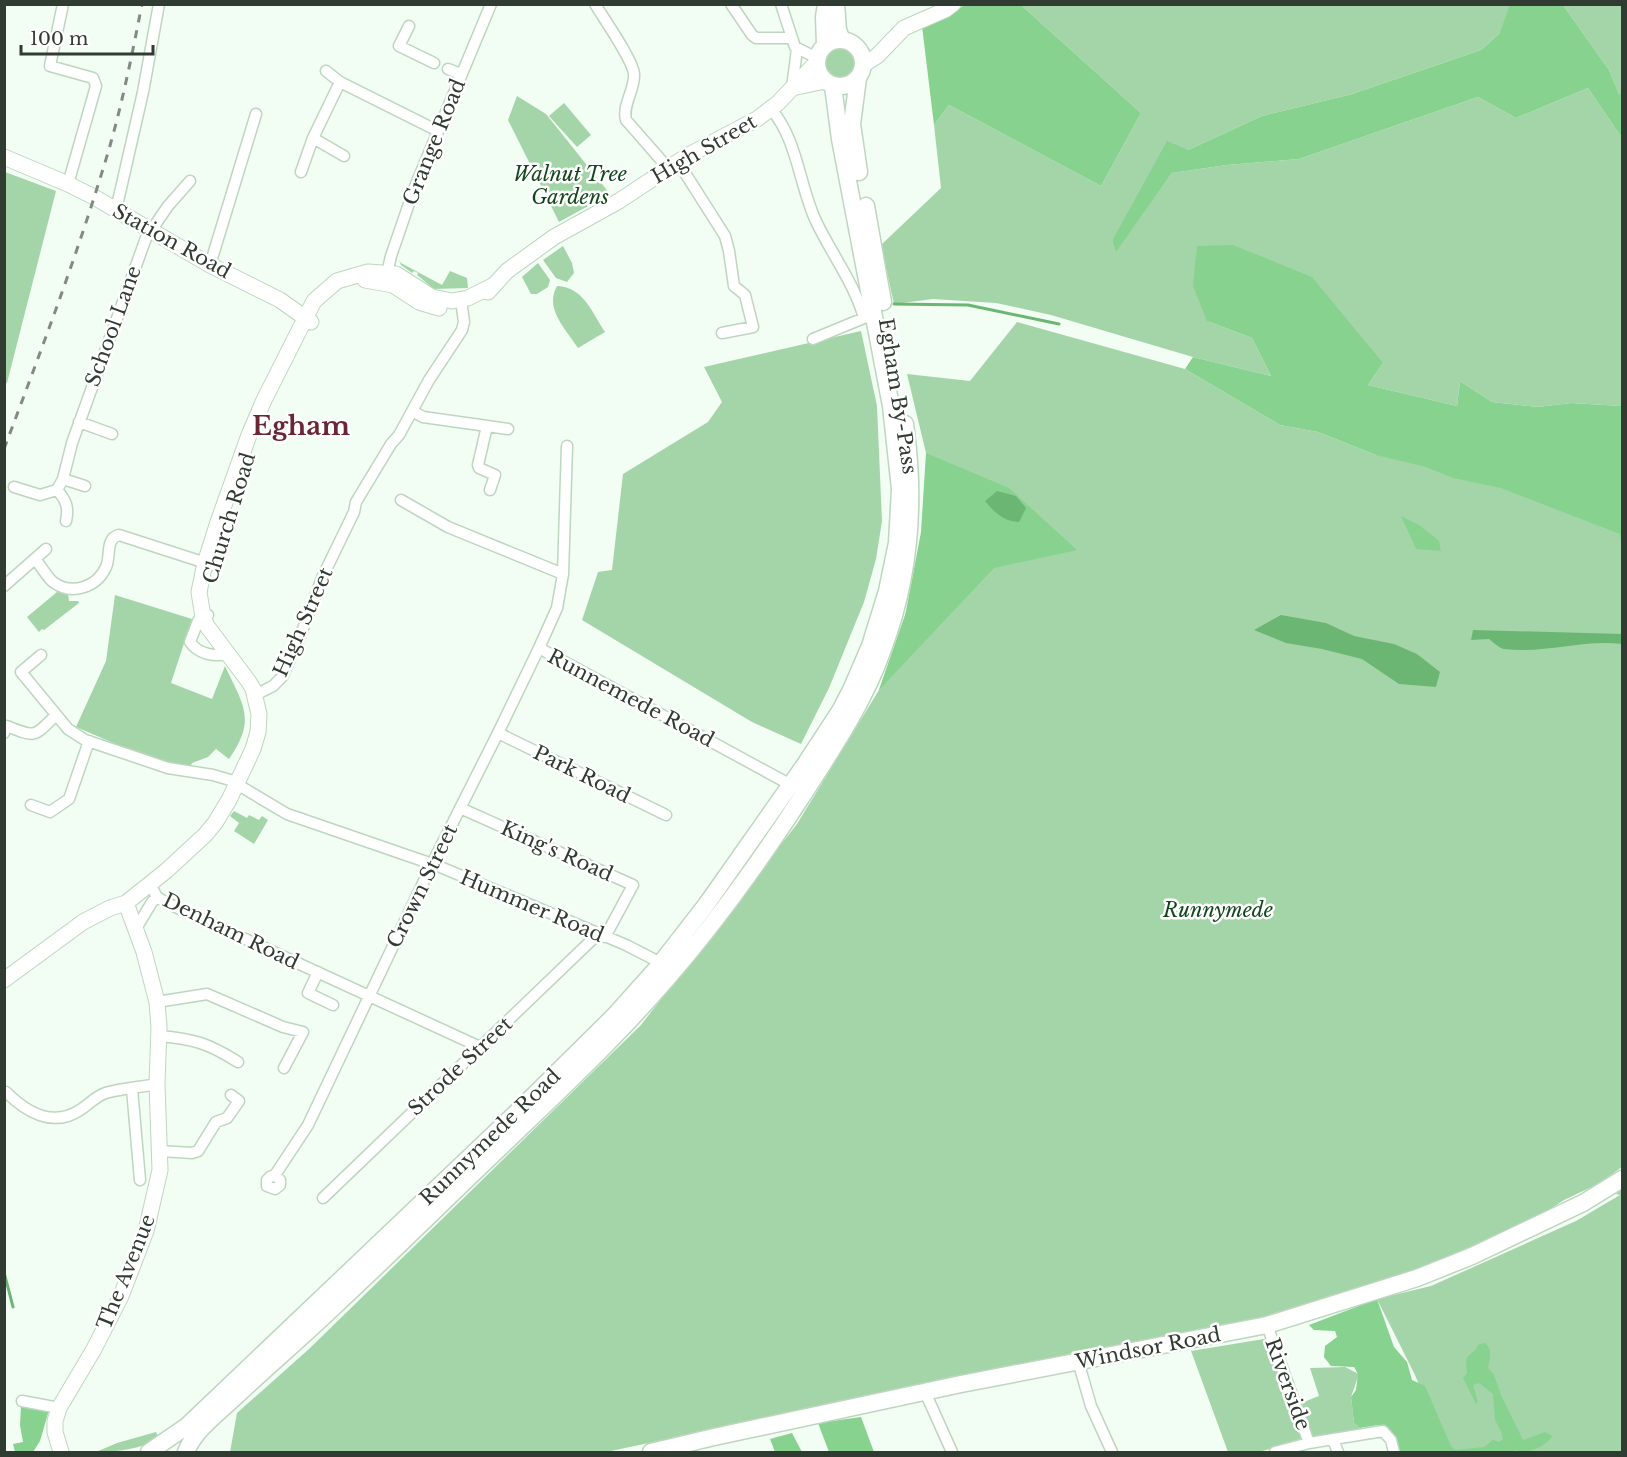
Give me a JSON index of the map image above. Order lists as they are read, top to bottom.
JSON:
{
  "streets": {
    "main road": [
      "High Street",
      "Station Road",
      "Egham By-Pass",
      "Church Road",
      "Runnymede Road",
      "The Avenue",
      "Windsor Road"
    ],
    "street": [
      "Grange Road",
      "School Lane",
      "Runnemede Road",
      "Park Road",
      "King's Road",
      "Crown Street",
      "Hummer Road",
      "Denham Road",
      "Strode Street",
      "Riverside"
    ]
  },
  "crossings": [
    ["Grange Road", "Church Road"],
    ["High Street", "Egham By-Pass"],
    ["High Street", "Church Road"],
    ["High Street", "Hummer Road"],
    ["High Street", "Denham Road"],
    ["Station Road", "School Lane"],
    ["Station Road", "Church Road"],
    ["Egham By-Pass", "Runnemede Road"],
    ["Egham By-Pass", "Runnymede Road"],
    ["Runnemede Road", "Crown Street"],
    ["Runnemede Road", "Runnymede Road"],
    ["Park Road", "Crown Street"],
    ["King's Road", "Crown Street"],
    ["King's Road", "Hummer Road"],
    ["King's Road", "Strode Street"],
    ["Crown Street", "Hummer Road"],
    ["Crown Street", "Denham Road"],
    ["Hummer Road", "Strode Street"],
    ["Hummer Road", "Runnymede Road"],
    ["Denham Road", "Strode Street"],
    ["Windsor Road", "Riverside"]
  ],
  "districts": ["Egham"],
  "parks": ["Walnut Tree Gardens", "Runnymede"],
  "scale_bar": "100 m"
}
